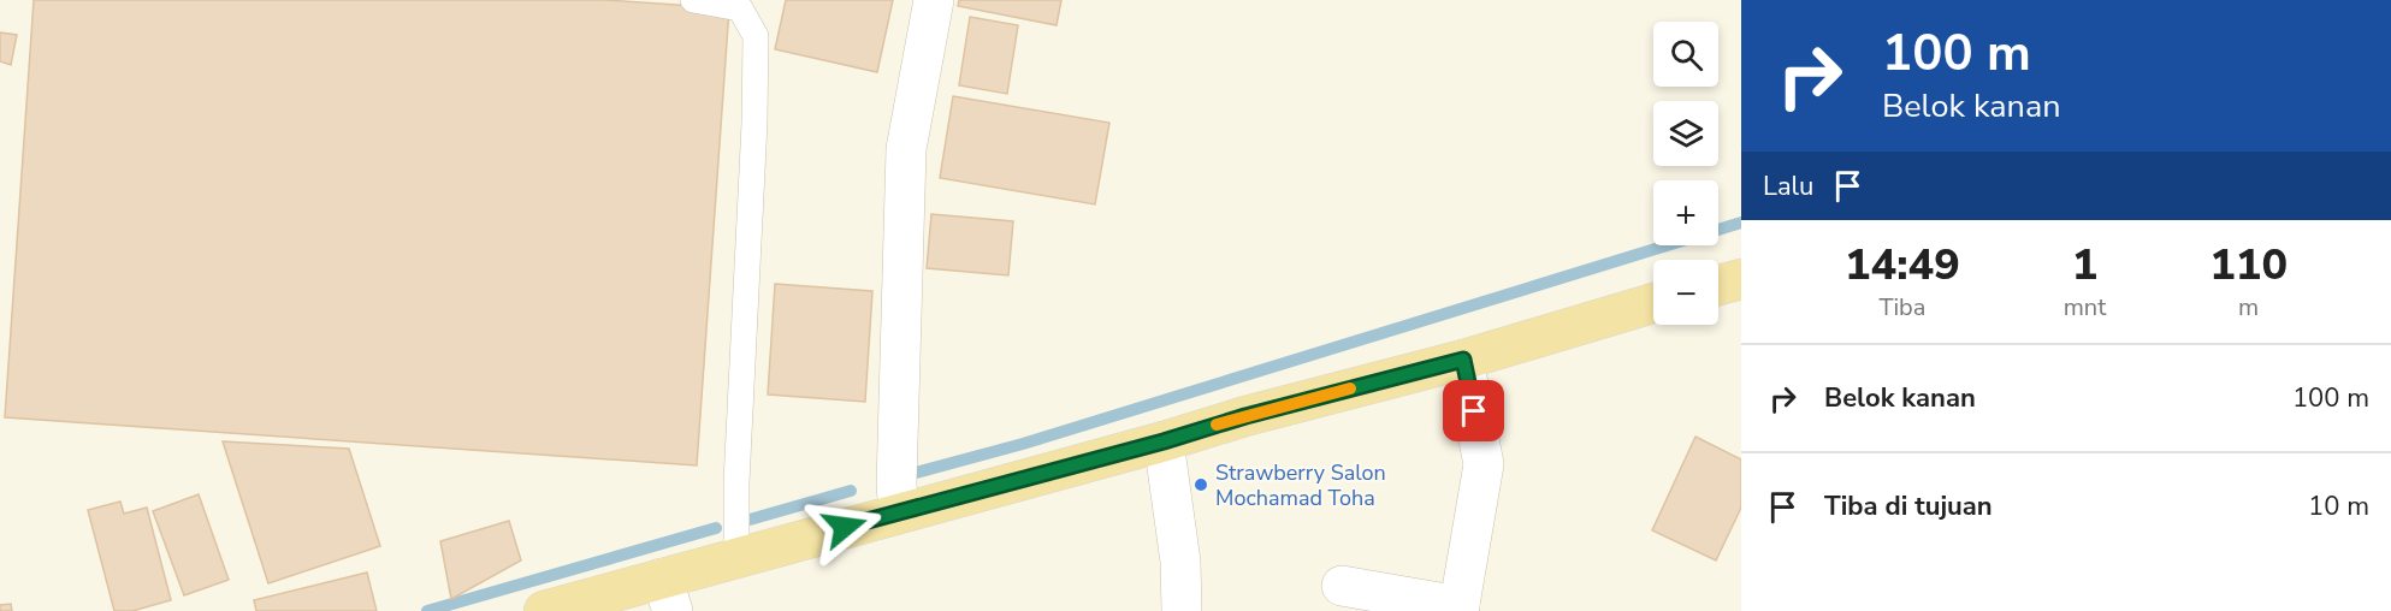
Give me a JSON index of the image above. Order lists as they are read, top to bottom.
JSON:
{
  "places": ["Strawberry Salon Mochamad Toha"],
  "page": {
    "turn": ["100 m", "Belok kanan"],
    "map_buttons": ["+", "−"],
    "then": "Lalu",
    "eta": [
      "14:49",
      "Tiba",
      "1",
      "mnt",
      "110",
      "m"
    ],
    "list": [
      {
        "name": "Belok kanan",
        "value": "100 m"
      },
      {
        "name": "Tiba di tujuan",
        "value": "10 m"
      }
    ]
  }
}
